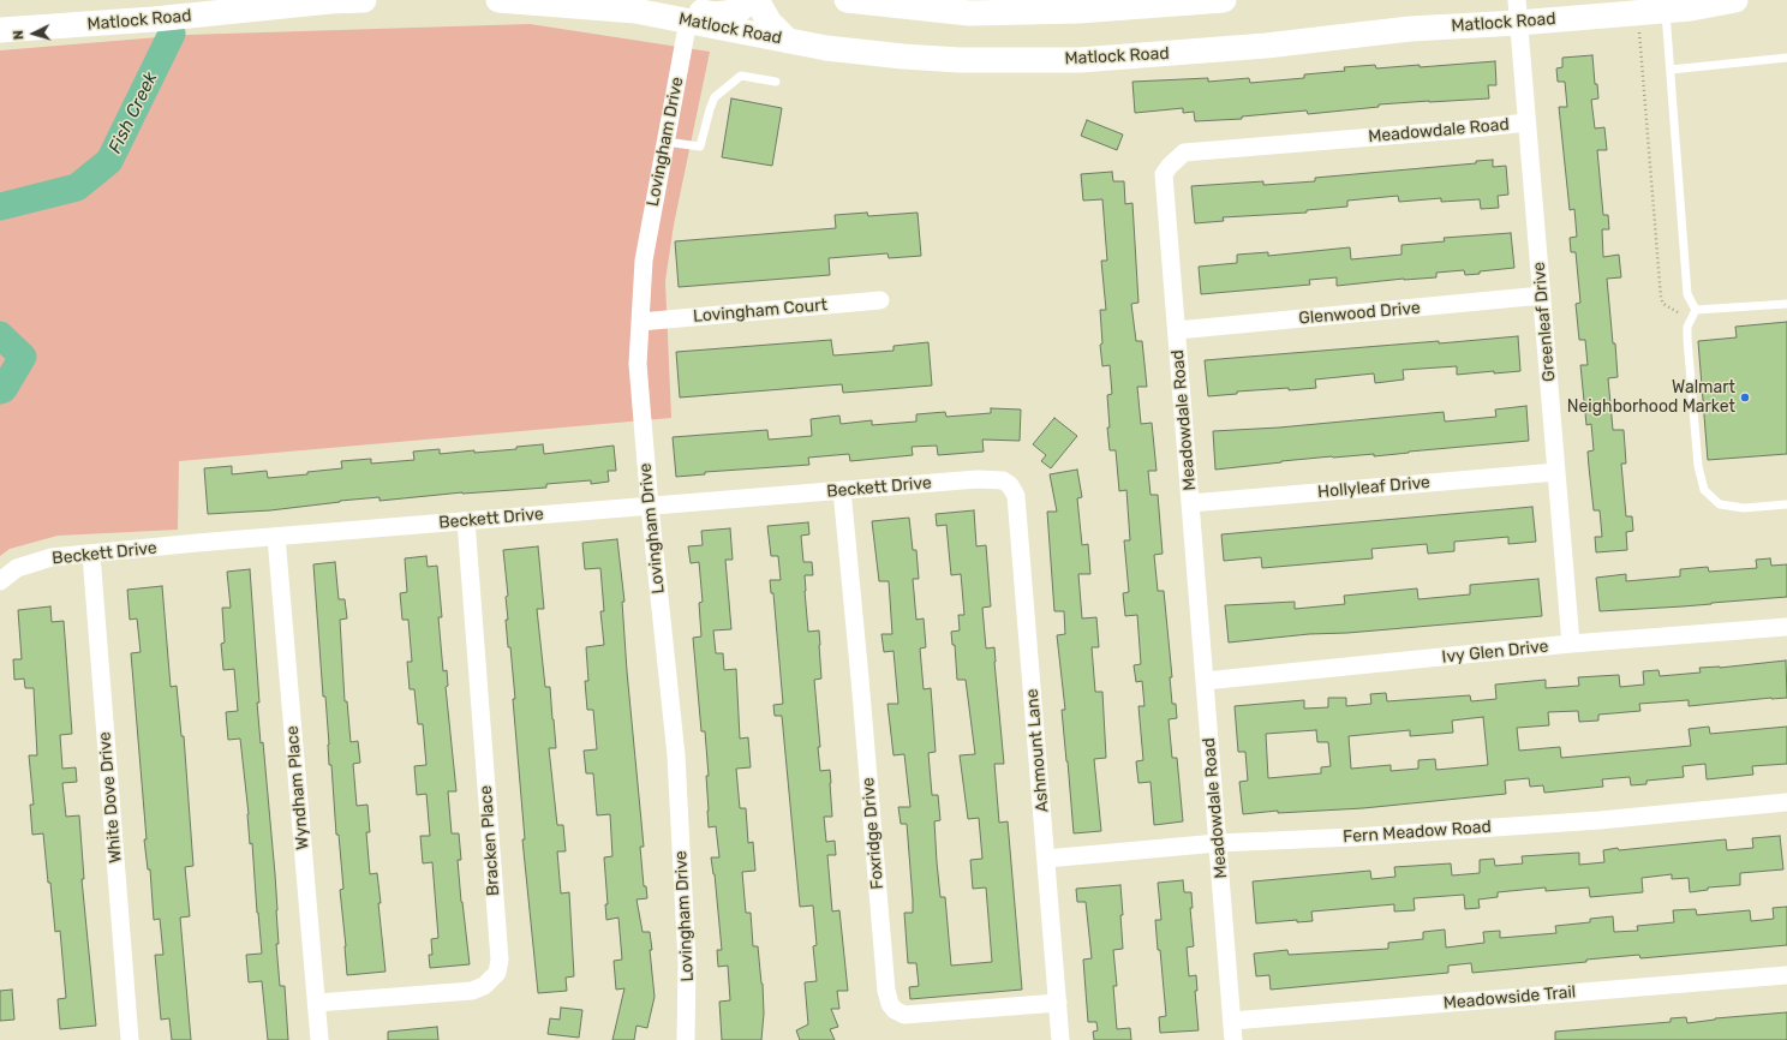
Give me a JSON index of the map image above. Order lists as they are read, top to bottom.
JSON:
{
  "streets": {
    "main road": ["Matlock Road"],
    "street": [
      "Meadowdale Road",
      "Lovingham Drive",
      "Lovingham Court",
      "Glenwood Drive",
      "Greenleaf Drive",
      "Beckett Drive",
      "Hollyleaf Drive",
      "Ivy Glen Drive",
      "Ashmount Lane",
      "Wyndham Place",
      "White Dove Drive",
      "Fern Meadow Road",
      "Foxridge Drive",
      "Bracken Place",
      "Meadowside Trail"
    ]
  },
  "crossings": [
    ["Matlock Road", "Lovingham Drive"],
    ["Matlock Road", "Greenleaf Drive"],
    ["Meadowdale Road", "Glenwood Drive"],
    ["Meadowdale Road", "Greenleaf Drive"],
    ["Meadowdale Road", "Hollyleaf Drive"],
    ["Meadowdale Road", "Ivy Glen Drive"],
    ["Meadowdale Road", "Fern Meadow Road"],
    ["Meadowdale Road", "Meadowside Trail"],
    ["Lovingham Drive", "Lovingham Court"],
    ["Lovingham Drive", "Beckett Drive"],
    ["Glenwood Drive", "Greenleaf Drive"],
    ["Greenleaf Drive", "Hollyleaf Drive"],
    ["Greenleaf Drive", "Ivy Glen Drive"],
    ["Beckett Drive", "Ashmount Lane"],
    ["Beckett Drive", "Wyndham Place"],
    ["Beckett Drive", "White Dove Drive"],
    ["Beckett Drive", "Foxridge Drive"],
    ["Beckett Drive", "Bracken Place"],
    ["Ashmount Lane", "Fern Meadow Road"],
    ["Ashmount Lane", "Foxridge Drive"],
    ["Wyndham Place", "Bracken Place"]
  ],
  "water": ["Fish Creek"],
  "places": ["Walmart Neighborhood Market"],
  "north": "left"
}
